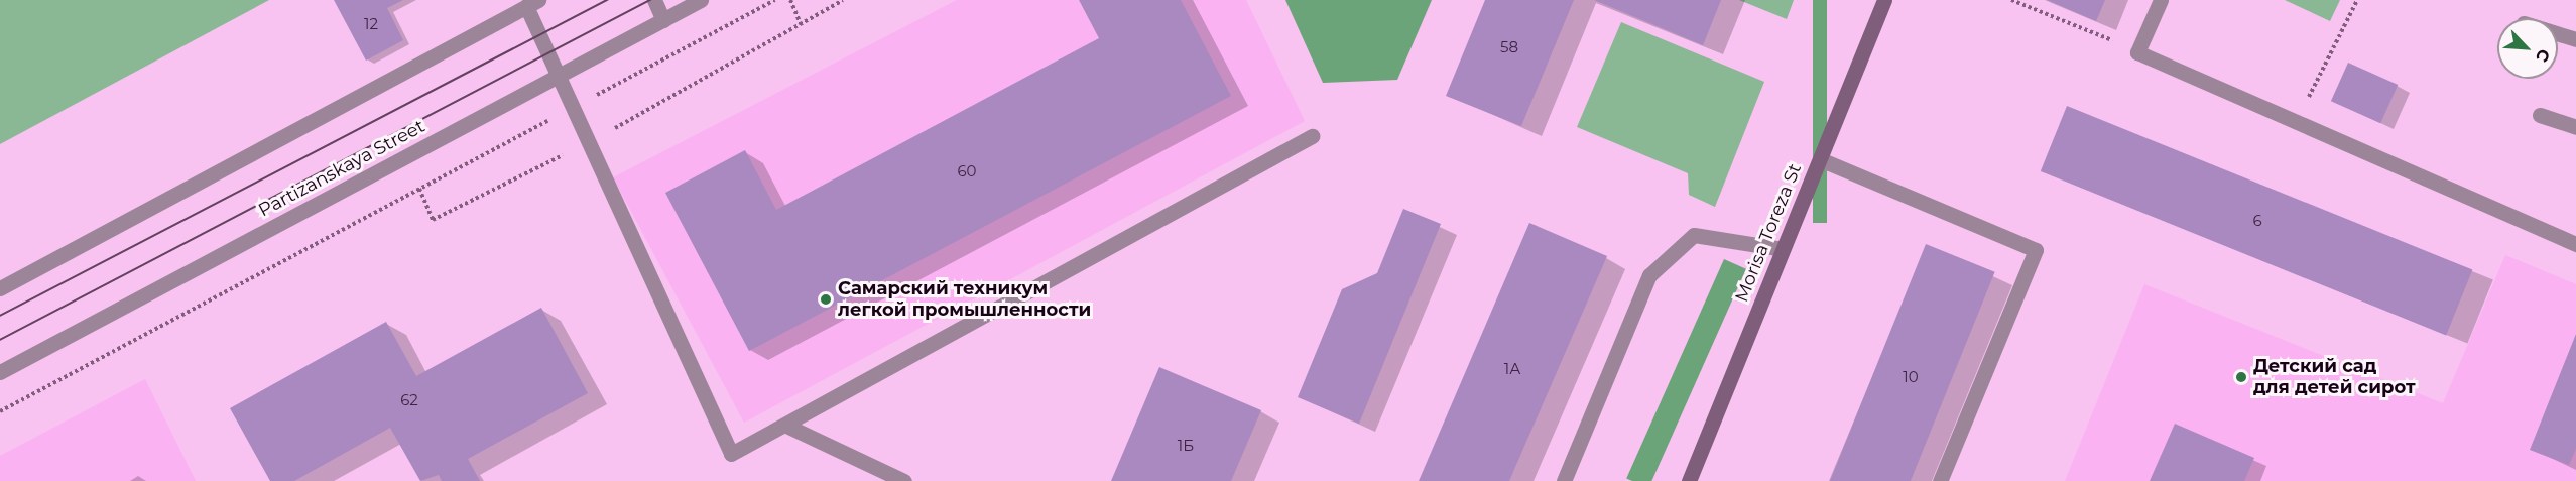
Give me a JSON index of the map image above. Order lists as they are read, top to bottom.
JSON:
{
  "streets": {
    "main road": ["Morisa Toreza St"],
    "street": ["Partizanskaya Street"]
  },
  "places": ["Самарский техникум легкой промышленности", "Детский сад для детей сирот"],
  "house_numbers": [
    "12",
    "58",
    "60",
    "6",
    "1А",
    "10",
    "62",
    "1Б"
  ],
  "north": "bottom right"
}
